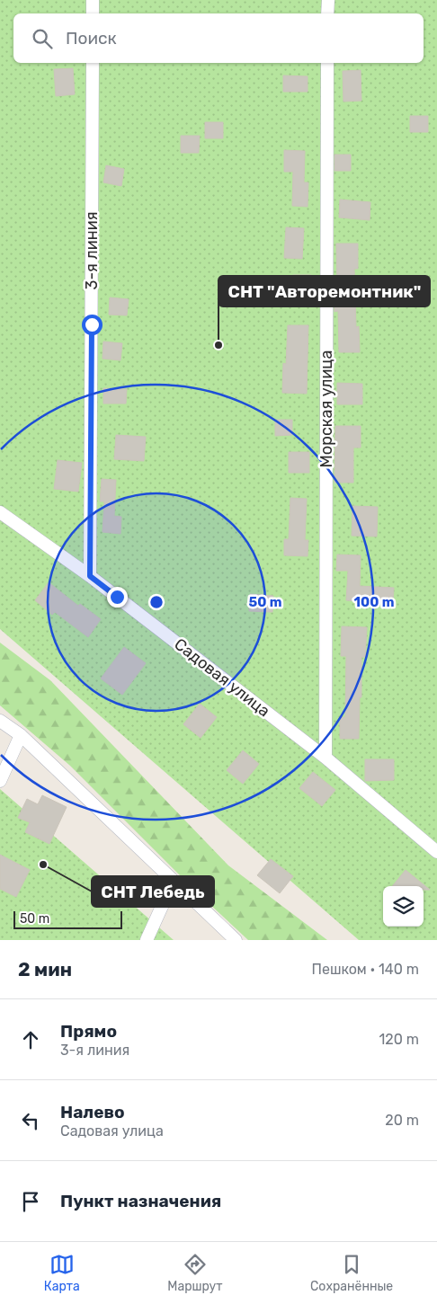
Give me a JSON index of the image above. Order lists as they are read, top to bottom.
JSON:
{
  "streets": {
    "street": ["3-я линия", "Морская улица", "Садовая улица"]
  },
  "crossings": [
    ["3-я линия", "Садовая улица"],
    ["Морская улица", "Садовая улица"]
  ],
  "places": ["СНТ \"Авторемонтник\"", "СНТ Лебедь"],
  "scale_bar": "50 m",
  "page": {
    "search": "Поиск",
    "scale": "50 m",
    "heading": ["2 мин", "Пешком · 140 m"],
    "list": [
      ["Прямо", "3-я линия", "120 m"],
      ["Налево", "Садовая улица", "20 m"],
      "Пункт назначения"
    ],
    "nav": ["Карта", "Маршрут", "Сохранённые"]
  },
  "rings": ["50 m", "100 m"]
}
